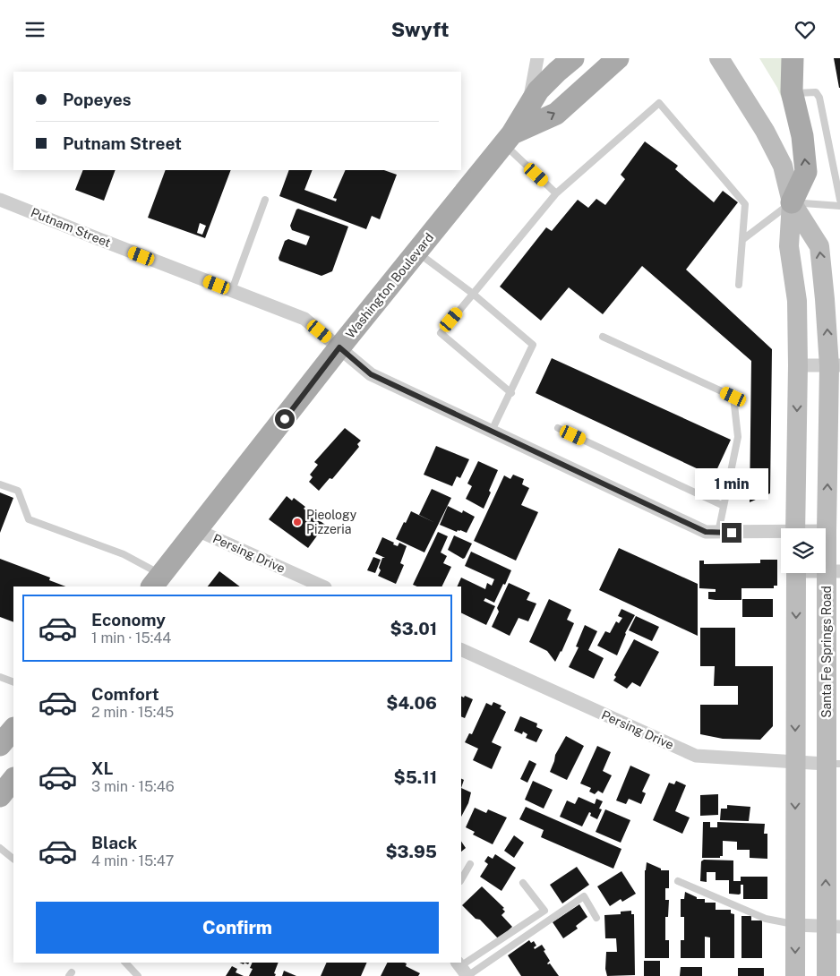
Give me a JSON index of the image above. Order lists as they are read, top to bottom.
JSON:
{
  "streets": {
    "main road": ["Washington Boulevard", "Santa Fe Springs Road"],
    "street": ["Putnam Street", "Persing Drive"]
  },
  "crossings": [
    ["Putnam Street", "Washington Boulevard"],
    ["Washington Boulevard", "Persing Drive"],
    ["Persing Drive", "Santa Fe Springs Road"]
  ],
  "places": ["Pieology Pizzeria"],
  "page": {
    "header": "Swyft",
    "banner": ["Popeyes", "Putnam Street"],
    "bubble": "1 min",
    "list": [
      {
        "name": "Economy",
        "note": "1 min · 15:44",
        "value": "$3.01"
      },
      {
        "name": "Comfort",
        "note": "2 min · 15:45",
        "value": "$4.06"
      },
      {
        "name": "XL",
        "note": "3 min · 15:46",
        "value": "$5.11"
      },
      {
        "name": "Black",
        "note": "4 min · 15:47",
        "value": "$3.95"
      }
    ],
    "buttons": "Confirm"
  }
}
